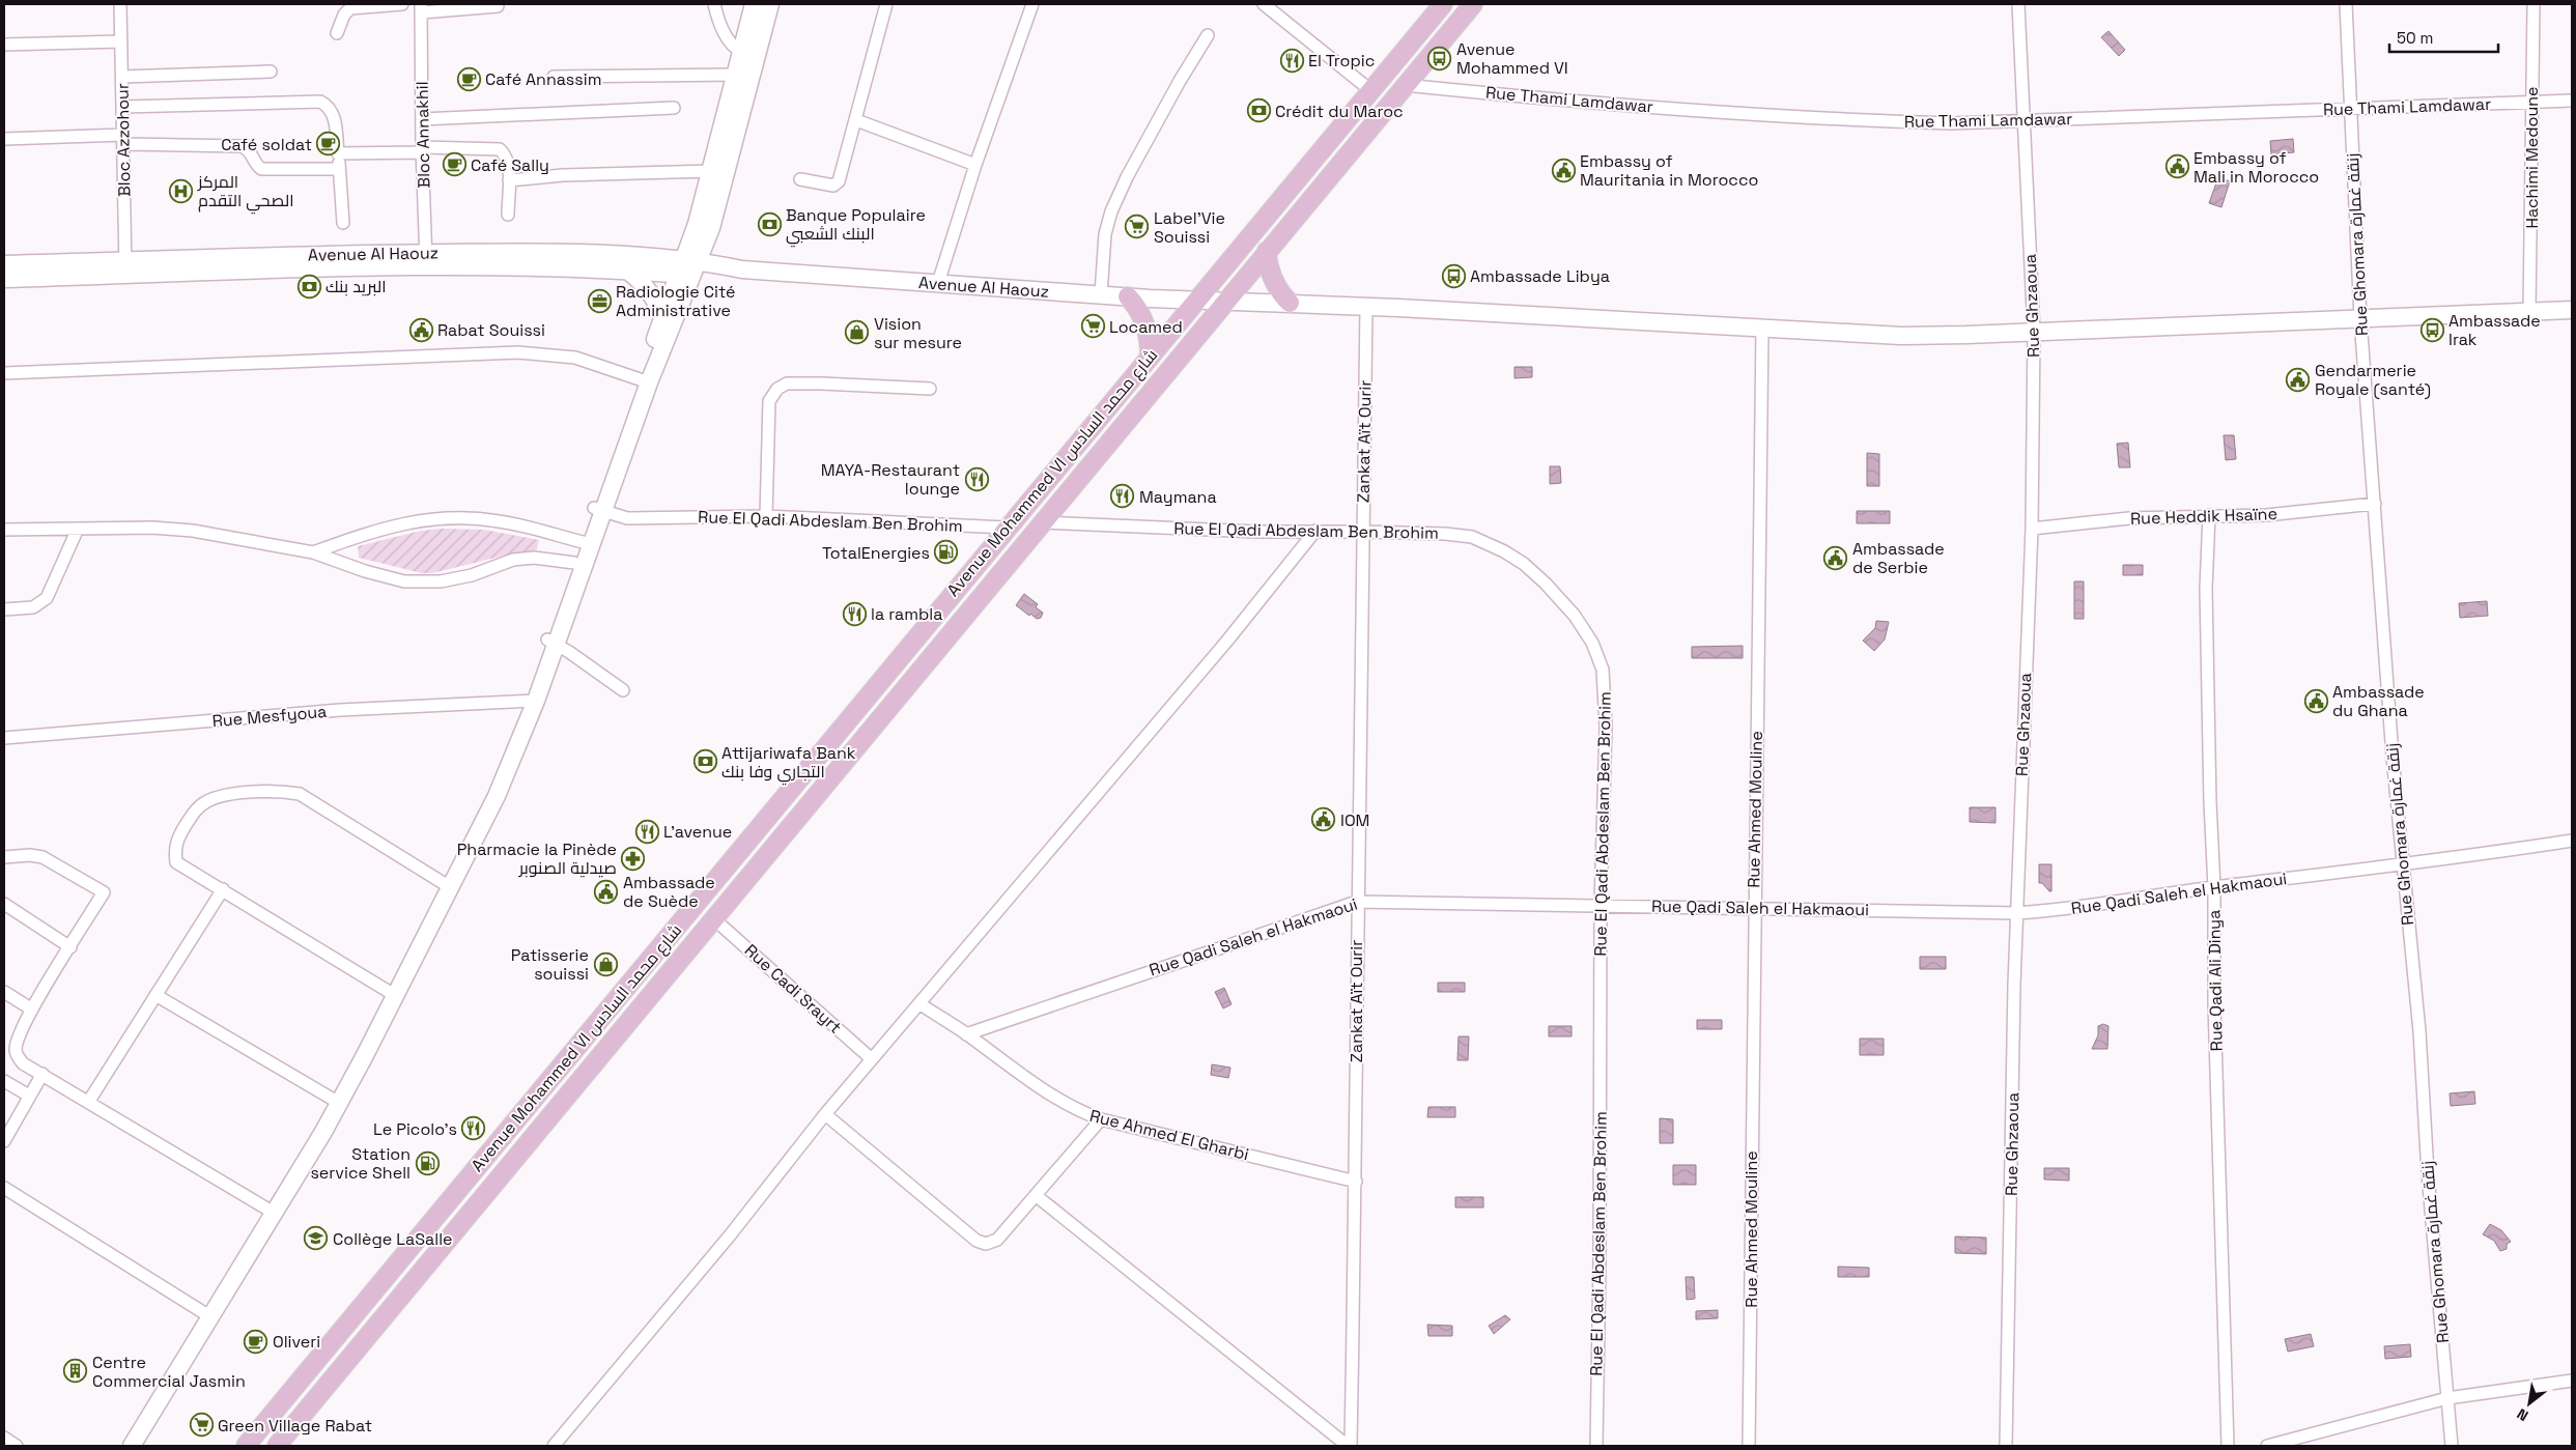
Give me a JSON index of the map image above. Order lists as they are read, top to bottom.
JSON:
{
  "streets": {
    "main road": ["Avenue Al Haouz", "Avenue Mohammed VI شارع محمد السادس"],
    "street": [
      "Rue Thami Lamdawar",
      "Bloc Annakhil",
      "Bloc Azzohour",
      "Hachimi Medoune",
      "Rue Ghomara زنقة غمارة",
      "Rue Ghzaoua",
      "Zankat Aït Ourir",
      "Rue Heddik Hsaïne",
      "Rue El Qadi Abdeslam Ben Brohim",
      "Rue Mesfyoua",
      "Rue Ahmed Mouline",
      "Rue Qadi Saleh el Hakmaoui",
      "Rue Qadi Ali Dinya",
      "Rue Cadi Srayrt",
      "Rue Ahmed El Gharbi"
    ]
  },
  "crossings": [
    ["Rue Thami Lamdawar", "Hachimi Medoune"],
    ["Rue Thami Lamdawar", "Rue Ghomara زنقة غمارة"],
    ["Rue Thami Lamdawar", "Rue Ghzaoua"],
    ["Rue Thami Lamdawar", "Avenue Mohammed VI شارع محمد السادس"],
    ["Bloc Annakhil", "Avenue Al Haouz"],
    ["Bloc Azzohour", "Avenue Al Haouz"],
    ["Hachimi Medoune", "Avenue Al Haouz"],
    ["Rue Ghomara زنقة غمارة", "Avenue Al Haouz"],
    ["Rue Ghomara زنقة غمارة", "Rue Heddik Hsaïne"],
    ["Rue Ghomara زنقة غمارة", "Rue Qadi Saleh el Hakmaoui"],
    ["Avenue Al Haouz", "Rue Ghzaoua"],
    ["Avenue Al Haouz", "Zankat Aït Ourir"],
    ["Avenue Al Haouz", "Avenue Mohammed VI شارع محمد السادس"],
    ["Avenue Al Haouz", "Rue Ahmed Mouline"],
    ["Rue Ghzaoua", "Rue Heddik Hsaïne"],
    ["Rue Ghzaoua", "Rue Qadi Saleh el Hakmaoui"],
    ["Zankat Aït Ourir", "Rue El Qadi Abdeslam Ben Brohim"],
    ["Zankat Aït Ourir", "Rue Qadi Saleh el Hakmaoui"],
    ["Zankat Aït Ourir", "Rue Ahmed El Gharbi"],
    ["Avenue Mohammed VI شارع محمد السادس", "Rue El Qadi Abdeslam Ben Brohim"],
    ["Avenue Mohammed VI شارع محمد السادس", "Rue Cadi Srayrt"],
    ["Rue Heddik Hsaïne", "Rue Qadi Ali Dinya"],
    ["Rue El Qadi Abdeslam Ben Brohim", "Rue Qadi Saleh el Hakmaoui"],
    ["Rue Ahmed Mouline", "Rue Qadi Saleh el Hakmaoui"],
    ["Rue Qadi Saleh el Hakmaoui", "Rue Qadi Ali Dinya"],
    ["Rue Qadi Saleh el Hakmaoui", "Rue Ahmed El Gharbi"]
  ],
  "places": {
    "bus stop": ["Avenue Mohammed VI", "Ambassade Libya", "Ambassade Irak"],
    "restaurant": [
      "El Tropic",
      "MAYA-Restaurant lounge",
      "Maymana",
      "la rambla",
      "L'avenue",
      "Le Picolo's"
    ],
    "cafe": [
      "Café Annassim",
      "Café soldat",
      "Café Sally",
      "Oliveri"
    ],
    "bank": [
      "Crédit du Maroc",
      "Banque Populaire البنك الشعبي",
      "البريد بنك",
      "Attijariwafa Bank التجاري وفا بنك"
    ],
    "public building": [
      "Embassy of Mali in Morocco",
      "Embassy of Mauritania in Morocco",
      "Rabat Souissi",
      "Gendarmerie Royale (santé)",
      "Ambassade de Serbie",
      "Ambassade du Ghana",
      "IOM",
      "Ambassade de Suède"
    ],
    "hospital": ["المركز الصحي التقدم"],
    "supermarket": ["Label'Vie Souissi", "Locamed", "Green Village Rabat"],
    "office": ["Radiologie Cité Administrative"],
    "shop": ["Vision sur mesure", "Patisserie souissi"],
    "fuel station": ["TotalEnergies", "Station service Shell"],
    "pharmacy": ["Pharmacie la Pinède صيدلية الصنوبر"],
    "school or university": ["Collège LaSalle"],
    "building": ["Centre Commercial Jasmin"]
  },
  "scale_bar": "50 m",
  "north": "bottom left"
}
